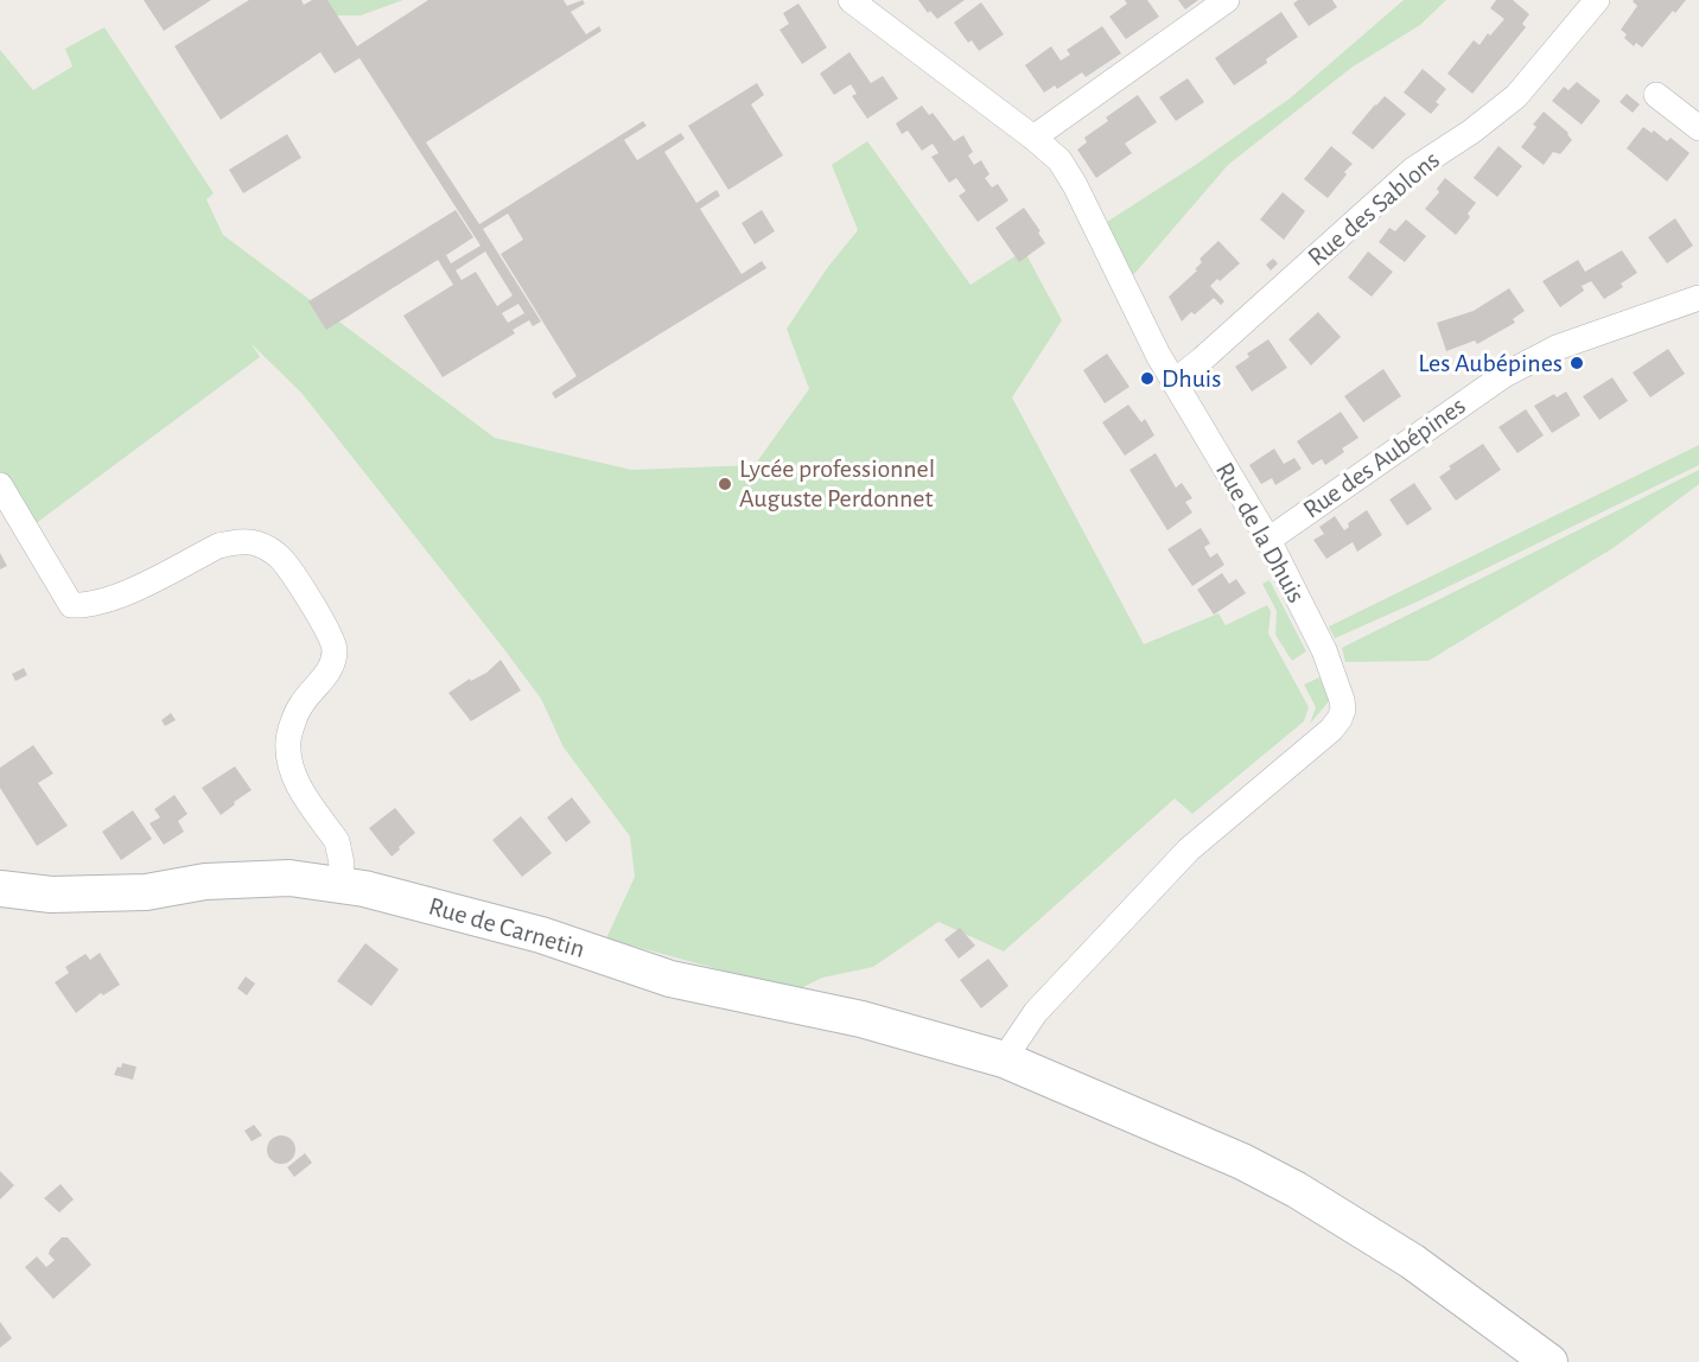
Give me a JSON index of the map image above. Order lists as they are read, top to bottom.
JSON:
{
  "streets": {
    "street": [
      "Rue des Sablons",
      "Rue des Aubépines",
      "Rue de la Dhuis",
      "Rue de Carnetin"
    ]
  },
  "crossings": [
    ["Rue des Sablons", "Rue de la Dhuis"],
    ["Rue des Aubépines", "Rue de la Dhuis"],
    ["Rue de la Dhuis", "Rue de Carnetin"]
  ],
  "places": ["Les Aubépines", "Dhuis", "Lycée professionnel Auguste Perdonnet"]
}
